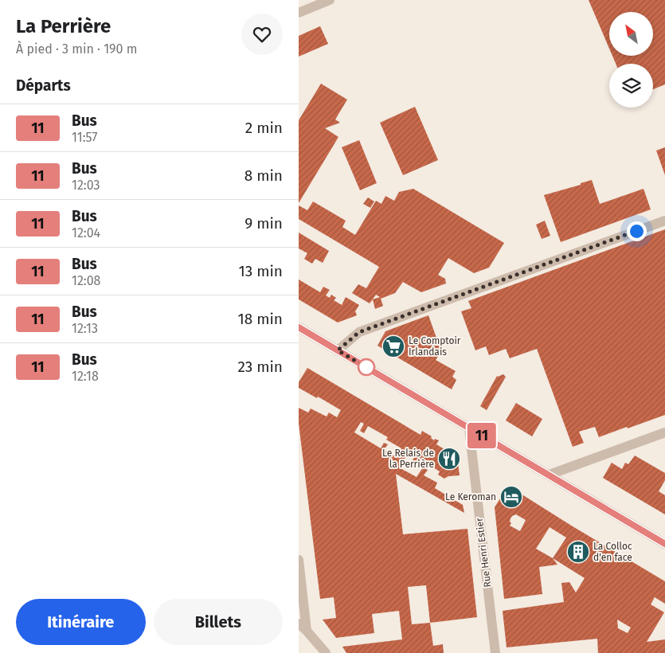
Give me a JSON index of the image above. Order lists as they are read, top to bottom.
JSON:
{
  "streets": {
    "street": ["Rue Henri Estier"]
  },
  "places": {
    "supermarket": ["Le Comptoir Irlandais"],
    "restaurant": ["Le Relais de la Perrière"],
    "hotel": ["Le Keroman"],
    "building": ["La Colloc d'en face"]
  },
  "lines": ["bus line 11"],
  "north": "top left",
  "page": {
    "heading": [
      ["La Perrière", "À pied · 3 min · 190 m"],
      "Départs"
    ],
    "on_map": "11",
    "list": [
      {
        "mark": "11",
        "name": "Bus",
        "note": "11:57",
        "value": "2 min"
      },
      {
        "mark": "11",
        "name": "Bus",
        "note": "12:03",
        "value": "8 min"
      },
      {
        "mark": "11",
        "name": "Bus",
        "note": "12:04",
        "value": "9 min"
      },
      {
        "mark": "11",
        "name": "Bus",
        "note": "12:08",
        "value": "13 min"
      },
      {
        "mark": "11",
        "name": "Bus",
        "note": "12:13",
        "value": "18 min"
      },
      {
        "mark": "11",
        "name": "Bus",
        "note": "12:18",
        "value": "23 min"
      }
    ],
    "buttons": ["Itinéraire", "Billets"]
  }
}
